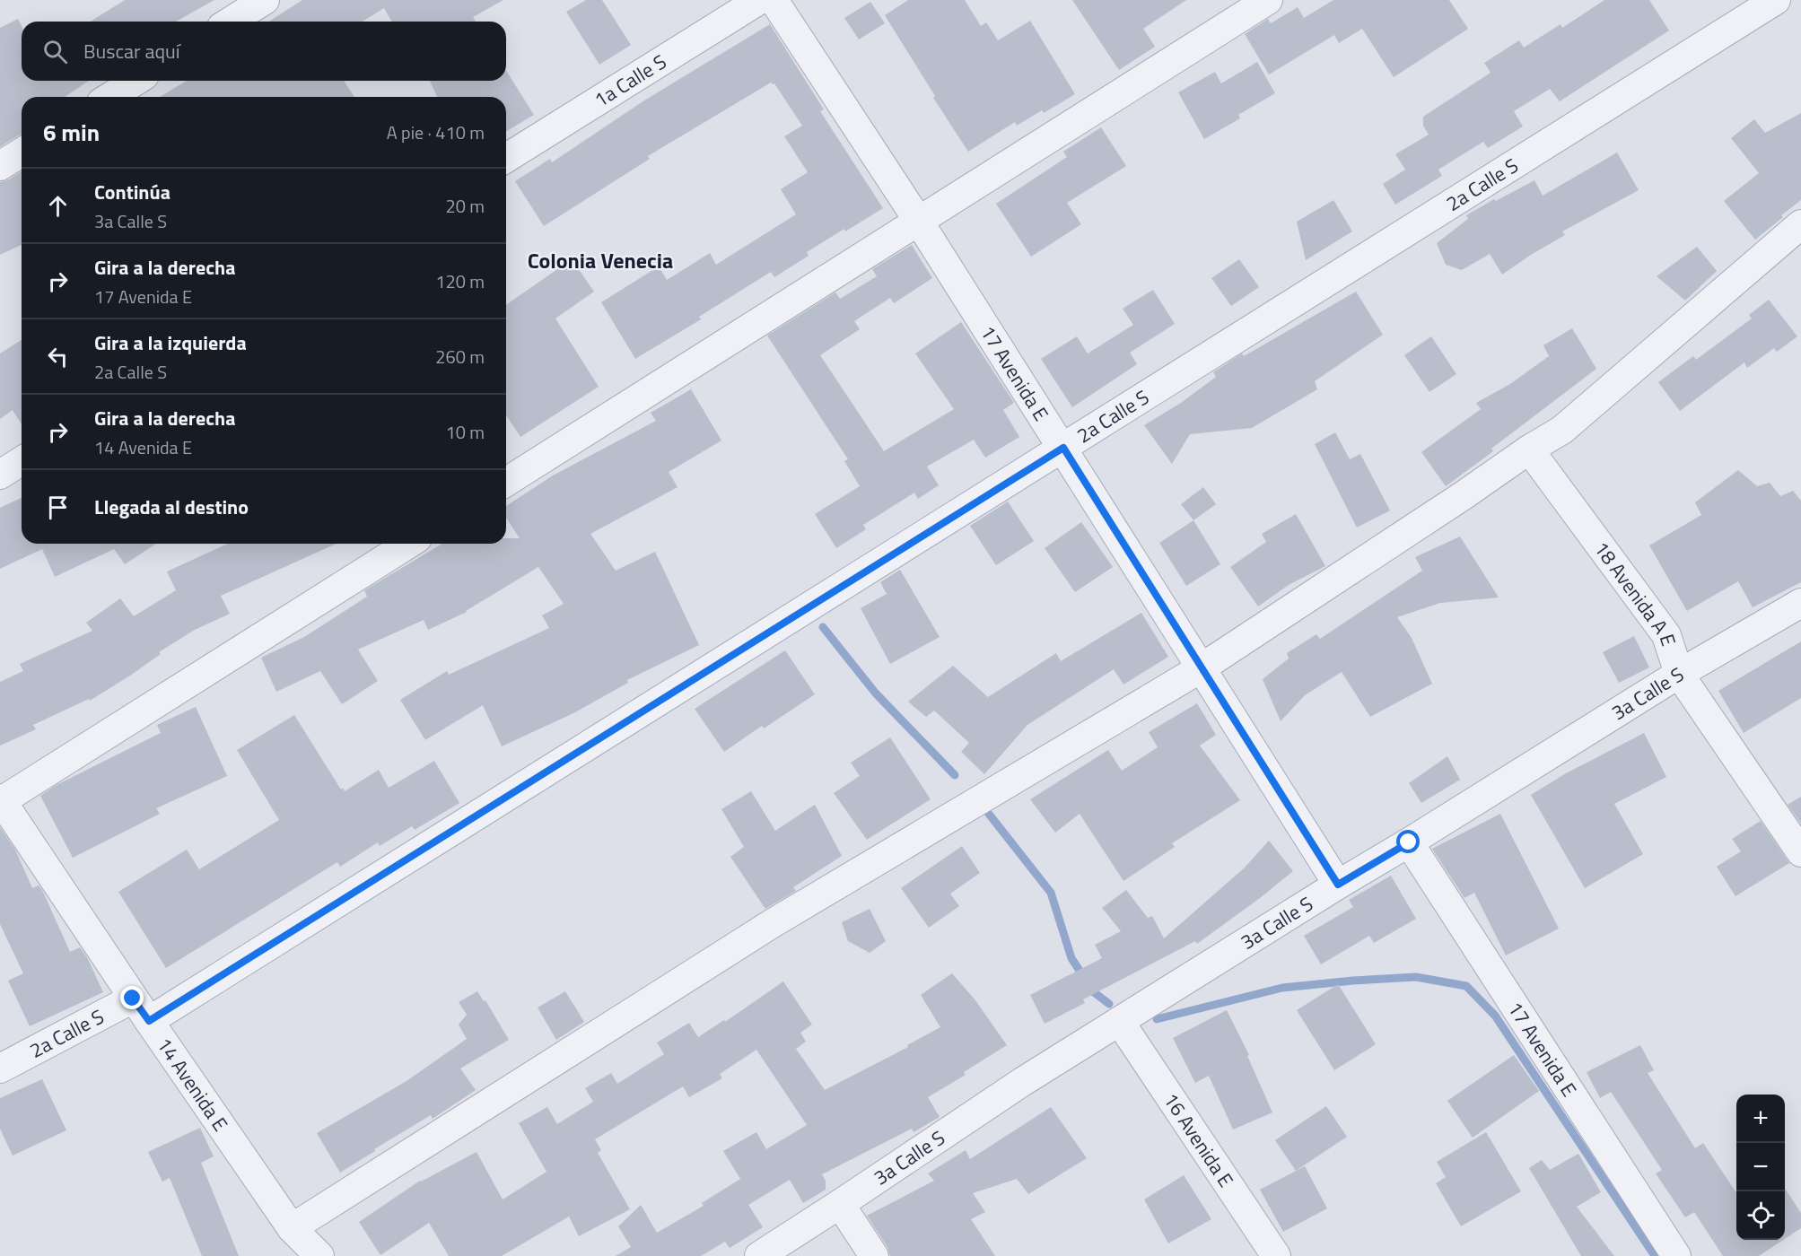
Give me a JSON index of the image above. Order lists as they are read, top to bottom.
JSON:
{
  "streets": {
    "street": [
      "1a Calle S",
      "2a Calle S",
      "17 Avenida E",
      "18 Avenida A E",
      "3a Calle S",
      "14 Avenida E",
      "16 Avenida E"
    ]
  },
  "crossings": [
    ["2a Calle S", "17 Avenida E"],
    ["2a Calle S", "14 Avenida E"],
    ["17 Avenida E", "3a Calle S"],
    ["18 Avenida A E", "3a Calle S"],
    ["3a Calle S", "16 Avenida E"]
  ],
  "districts": ["Colonia Venecia"],
  "page": {
    "search": "Buscar aquí",
    "heading": ["6 min", "A pie · 410 m"],
    "list": [
      ["Continúa", "3a Calle S", "20 m"],
      ["Gira a la derecha", "17 Avenida E", "120 m"],
      ["Gira a la izquierda", "2a Calle S", "260 m"],
      ["Gira a la derecha", "14 Avenida E", "10 m"],
      "Llegada al destino"
    ],
    "map_buttons": ["+", "−"]
  }
}
